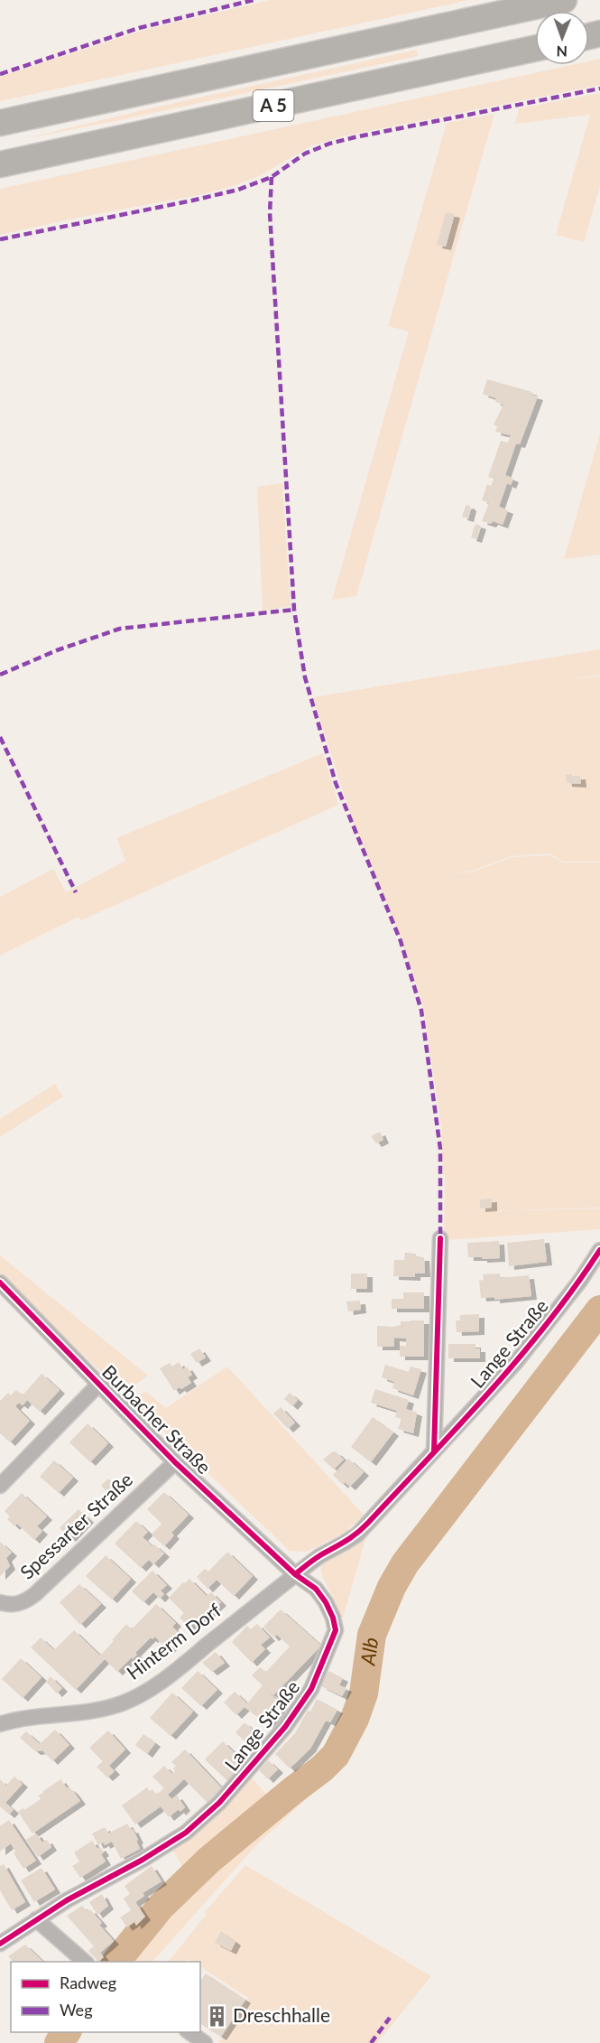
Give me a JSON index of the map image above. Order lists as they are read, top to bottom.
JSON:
{
  "streets": {
    "highway": ["A 5"],
    "street": [
      "Lange Straße",
      "Burbacher Straße",
      "Spessarter Straße",
      "Hinterm Dorf"
    ]
  },
  "crossings": [
    ["Lange Straße", "Burbacher Straße"],
    ["Lange Straße", "Hinterm Dorf"],
    ["Burbacher Straße", "Spessarter Straße"],
    ["Burbacher Straße", "Hinterm Dorf"]
  ],
  "water": ["Alb"],
  "places": {
    "building": ["Dreschhalle"]
  },
  "legend": ["Radweg", "Weg"],
  "north": "bottom"
}
